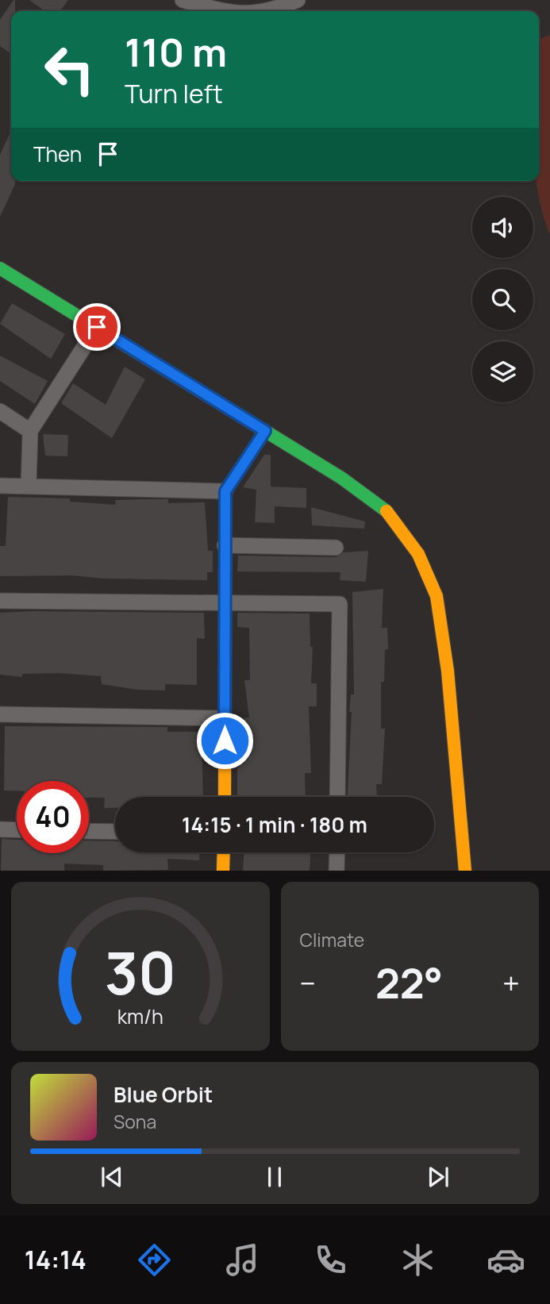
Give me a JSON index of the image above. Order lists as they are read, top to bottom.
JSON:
{
  "page": {
    "turn": ["110 m", "Turn left"],
    "then": "Then",
    "limit": "40",
    "trip": "14:15 · 1 min · 180 m",
    "tile": "Climate",
    "heat": ["−", "22°", "+"],
    "song": ["Blue Orbit", "Sona"],
    "tabs": "14:14",
    "gauge": ["30", "km/h"]
  }
}
